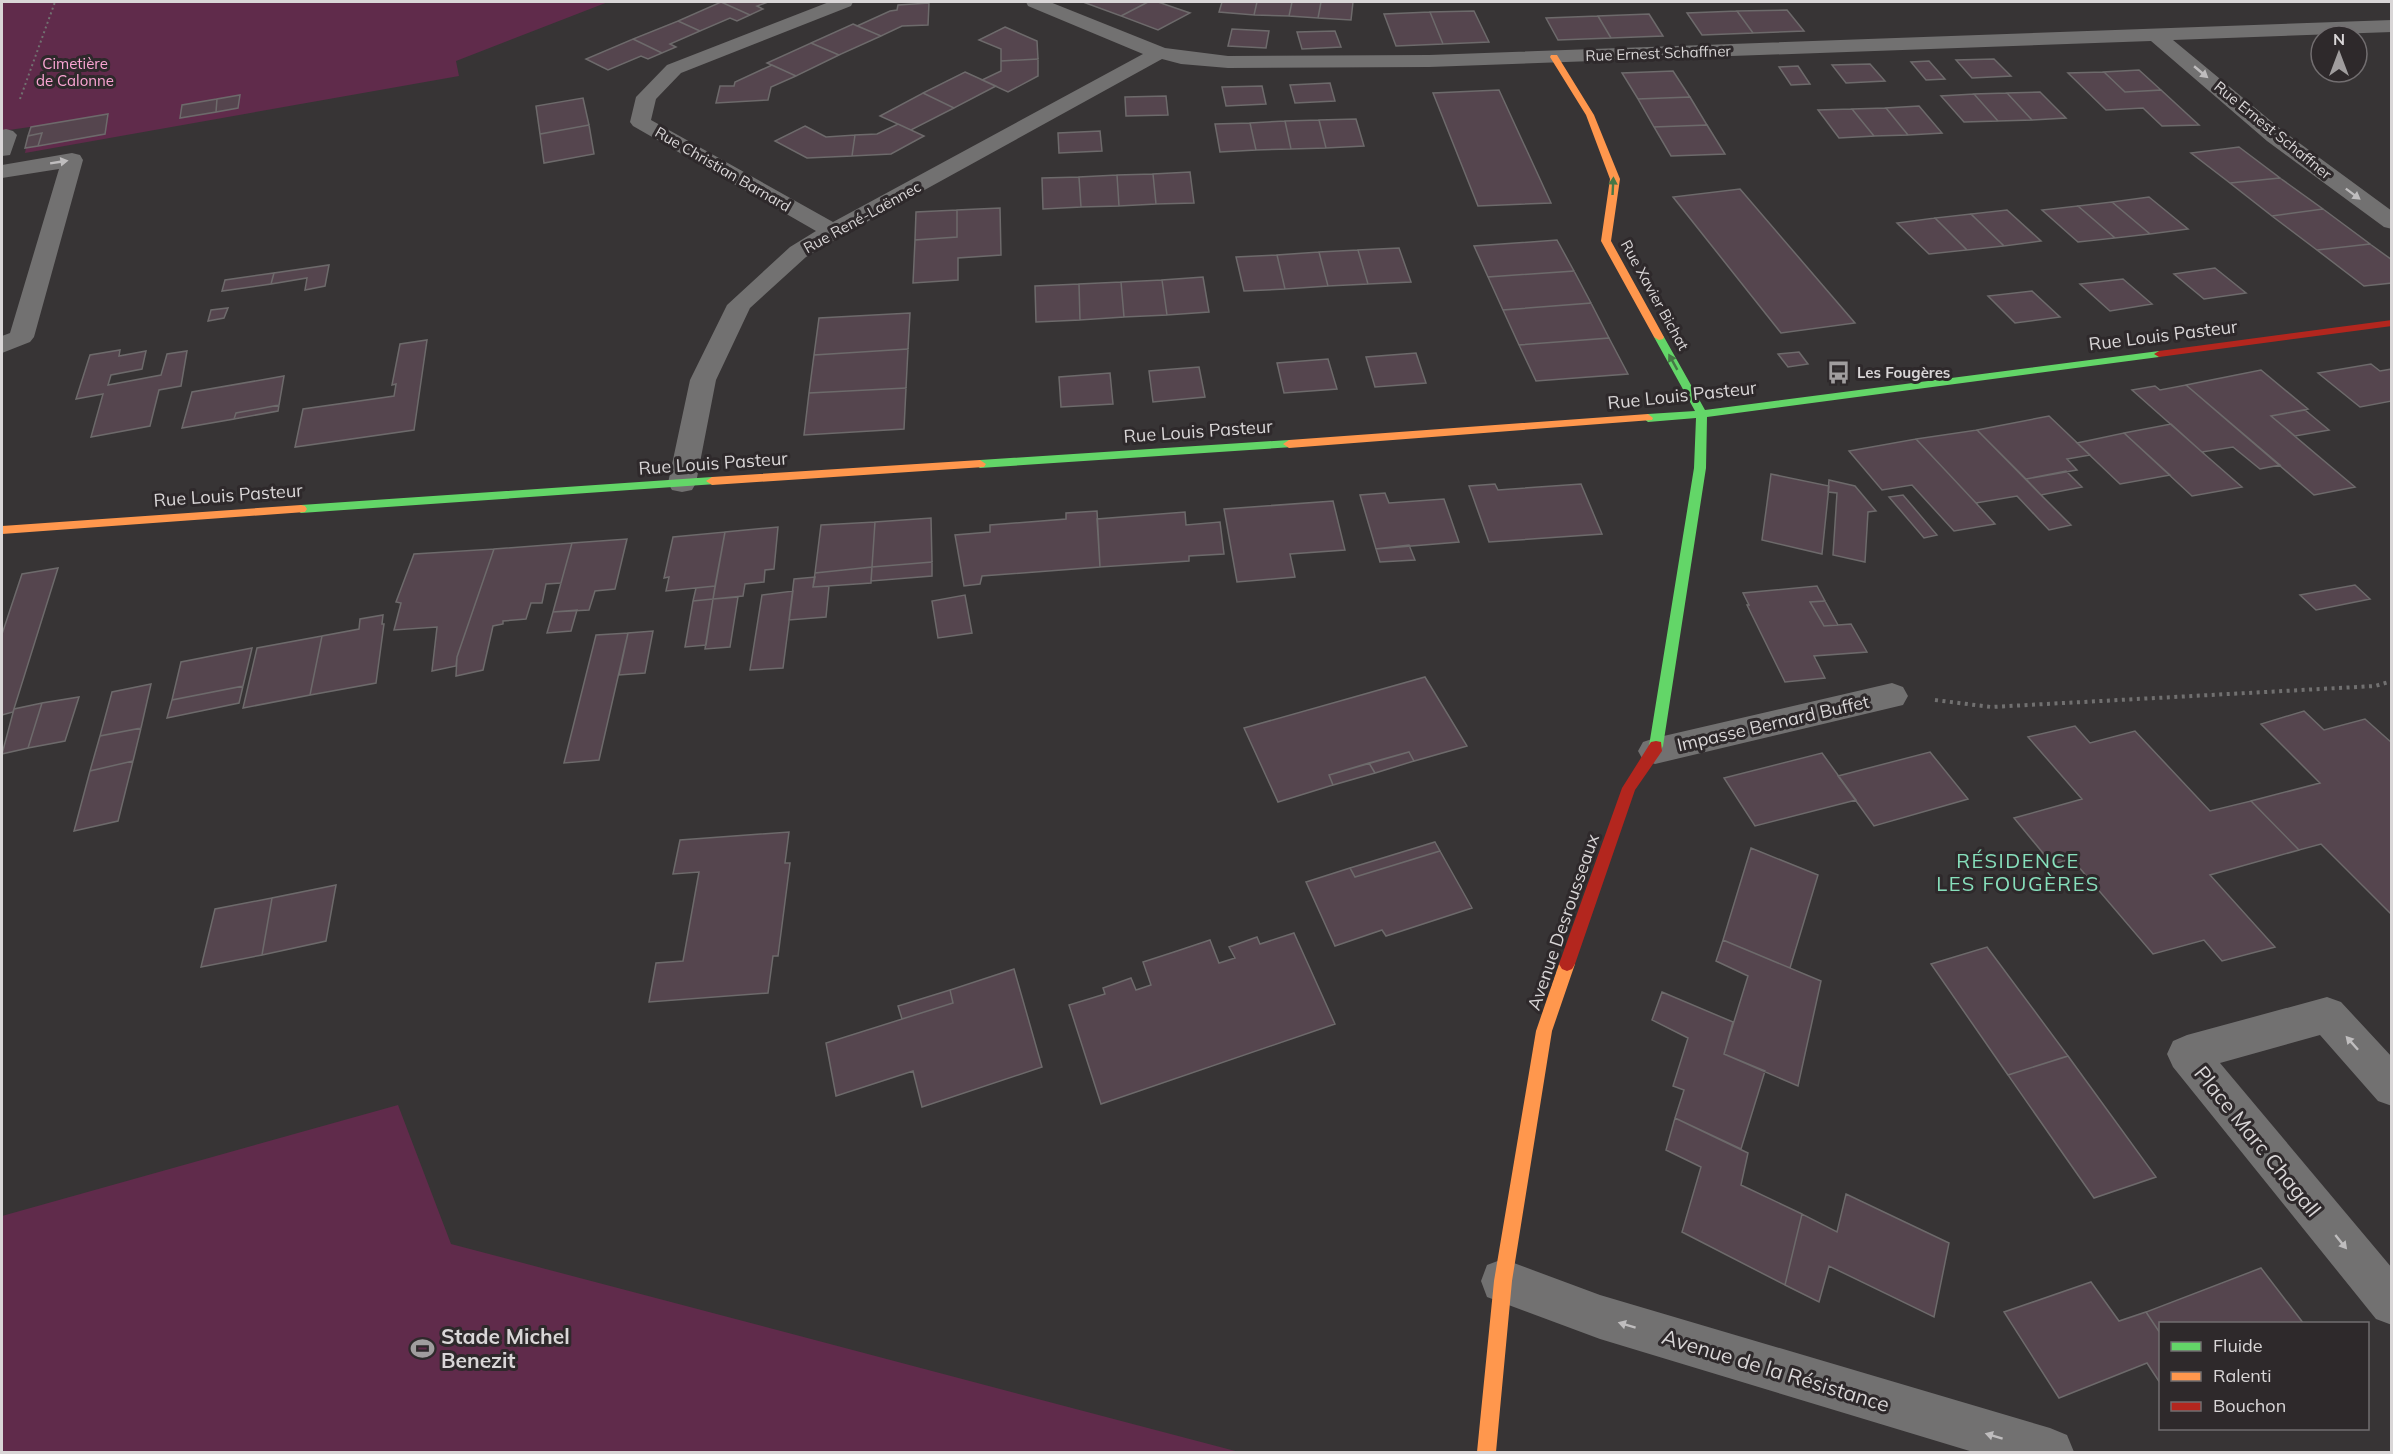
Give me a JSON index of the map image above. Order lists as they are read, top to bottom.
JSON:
{
  "streets": {
    "street": [
      "Rue Ernest Schaffner",
      "Rue Christian Barnard",
      "Rue René-Laënnec",
      "Rue Xavier Bichat",
      "Rue Louis Pasteur",
      "Impasse Bernard Buffet",
      "Avenue Desrousseaux",
      "Place Marc Chagall",
      "Avenue de la Résistance"
    ]
  },
  "crossings": [
    ["Rue Ernest Schaffner", "Rue René-Laënnec"],
    ["Rue Ernest Schaffner", "Rue Xavier Bichat"],
    ["Rue Christian Barnard", "Rue René-Laënnec"],
    ["Rue René-Laënnec", "Rue Louis Pasteur"],
    ["Rue Xavier Bichat", "Rue Louis Pasteur"],
    ["Rue Xavier Bichat", "Avenue Desrousseaux"],
    ["Rue Louis Pasteur", "Avenue Desrousseaux"],
    ["Impasse Bernard Buffet", "Avenue Desrousseaux"],
    ["Avenue Desrousseaux", "Avenue de la Résistance"]
  ],
  "one_way": ["Rue Xavier Bichat", "Avenue de la Résistance"],
  "districts": ["RÉSIDENCE LES FOUGÈRES"],
  "parks": ["Cimetière de Calonne"],
  "places": {
    "bus stop": ["Les Fougères"],
    "sports": ["Stade Michel Benezit"]
  },
  "legend": ["Fluide", "Ralenti", "Bouchon"],
  "north": "top"
}
